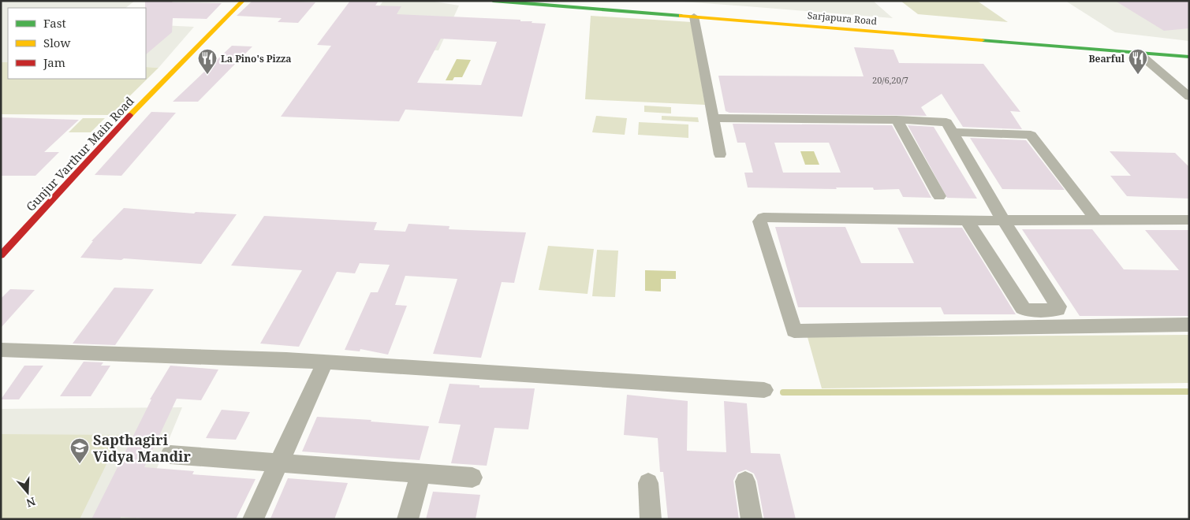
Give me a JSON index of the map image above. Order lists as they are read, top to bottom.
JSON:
{
  "streets": {
    "main road": ["Sarjapura Road", "Gunjur Varthur Main Road"]
  },
  "places": {
    "restaurant": ["La Pino's Pizza", "Bearful"],
    "school or university": ["Sapthagiri Vidya Mandir"]
  },
  "house_numbers": ["20/6,20/7"],
  "legend": ["Fast", "Slow", "Jam"],
  "north": "bottom"
}
